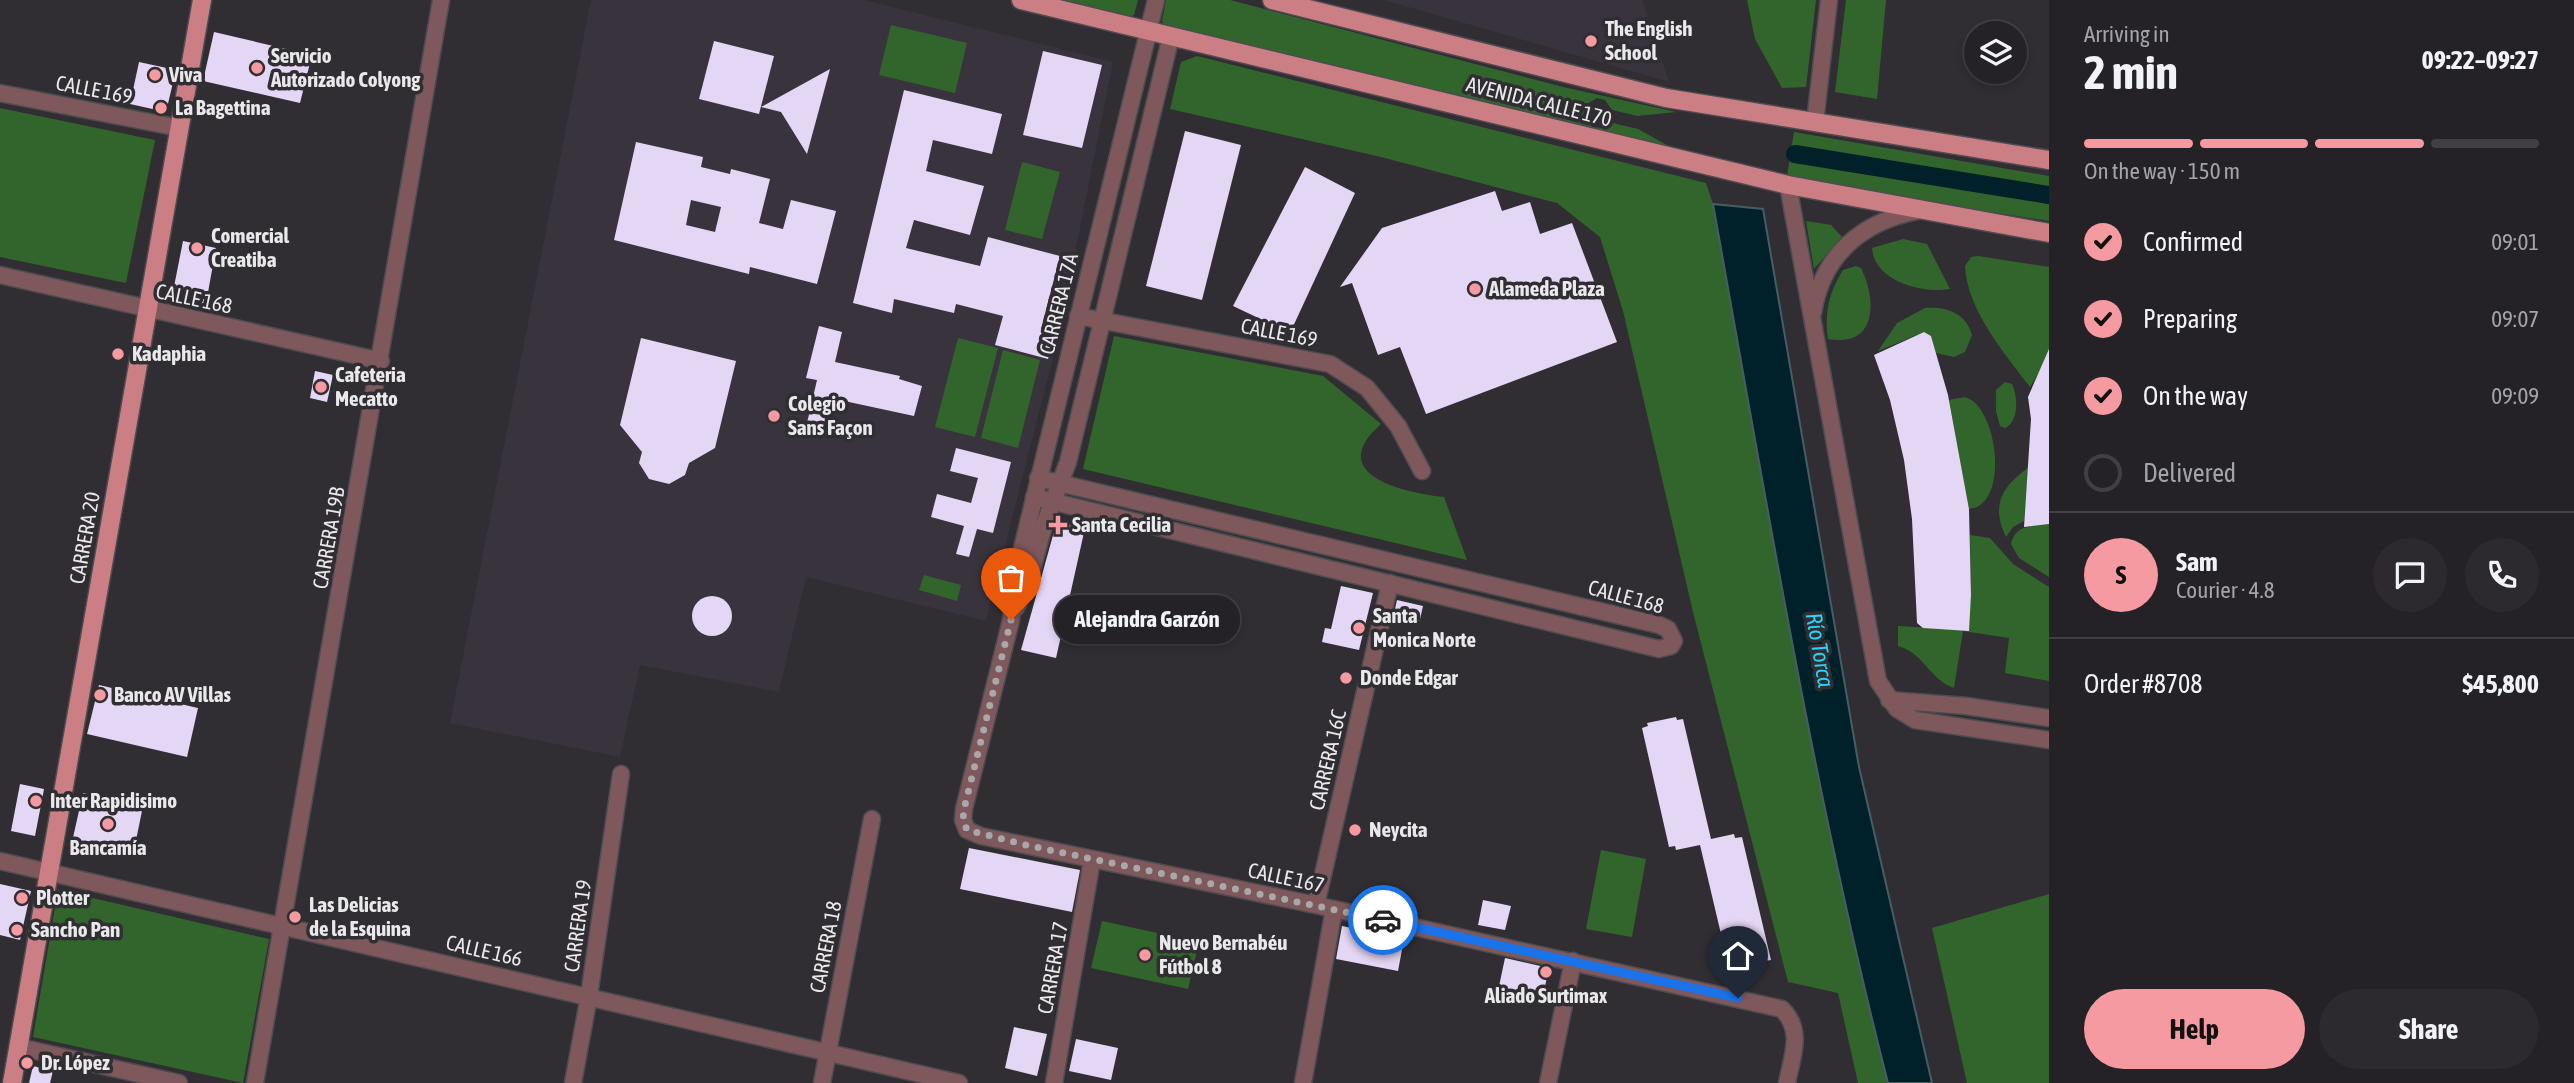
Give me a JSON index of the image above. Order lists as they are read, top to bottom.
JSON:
{
  "streets": {
    "main road": ["AVENIDA CALLE 170", "CARRERA 20"],
    "street": [
      "CALLE 169",
      "CALLE 168",
      "CARRERA 17A",
      "CARRERA 19B",
      "CARRERA 16C",
      "CALLE 167",
      "CARRERA 19",
      "CARRERA 18",
      "CALLE 166",
      "CARRERA 17"
    ]
  },
  "crossings": [
    ["CALLE 169", "CARRERA 17A"],
    ["CALLE 169", "CARRERA 20"],
    ["AVENIDA CALLE 170", "CARRERA 17A"],
    ["CALLE 168", "CARRERA 17A"],
    ["CALLE 168", "CARRERA 20"],
    ["CALLE 168", "CARRERA 19B"],
    ["CALLE 168", "CARRERA 16C"],
    ["CARRERA 17A", "CALLE 167"],
    ["CARRERA 20", "CALLE 166"],
    ["CARRERA 19B", "CALLE 166"],
    ["CARRERA 16C", "CALLE 167"],
    ["CALLE 167", "CARRERA 17"],
    ["CARRERA 19", "CALLE 166"],
    ["CARRERA 18", "CALLE 166"]
  ],
  "water": ["Río Torca"],
  "places": {
    "other": [
      "The English School",
      "Servicio Autorizado Colyong",
      "Viva",
      "La Bagettina",
      "Comercial Creatiba",
      "Alameda Plaza",
      "Kadaphia",
      "Cafeteria Mecatto",
      "Colegio Sans Façon",
      "Alejandra Garzón",
      "Santa Monica Norte",
      "Donde Edgar",
      "Banco AV Villas",
      "Inter Rapidisimo",
      "Bancamía",
      "Neycita",
      "Plotter",
      "Las Delicias de la Esquina",
      "Sancho Pan",
      "Nuevo Bernabéu Fútbol 8",
      "Aliado Surtimax",
      "Dr. López"
    ],
    "health": ["Santa Cecilia"]
  },
  "page": {
    "heading": ["2 min", "Arriving in", "09:22–09:27"],
    "panel": [
      "Sam",
      "Courier · 4.8",
      "Order #8708",
      "$45,800"
    ],
    "bar": "On the way · 150 m",
    "list": [
      ["Confirmed", "09:01"],
      ["Preparing", "09:07"],
      ["On the way", "09:09"],
      "Delivered"
    ],
    "round": "S",
    "bubble": "Alejandra Garzón",
    "buttons": ["Help", "Share"]
  }
}
